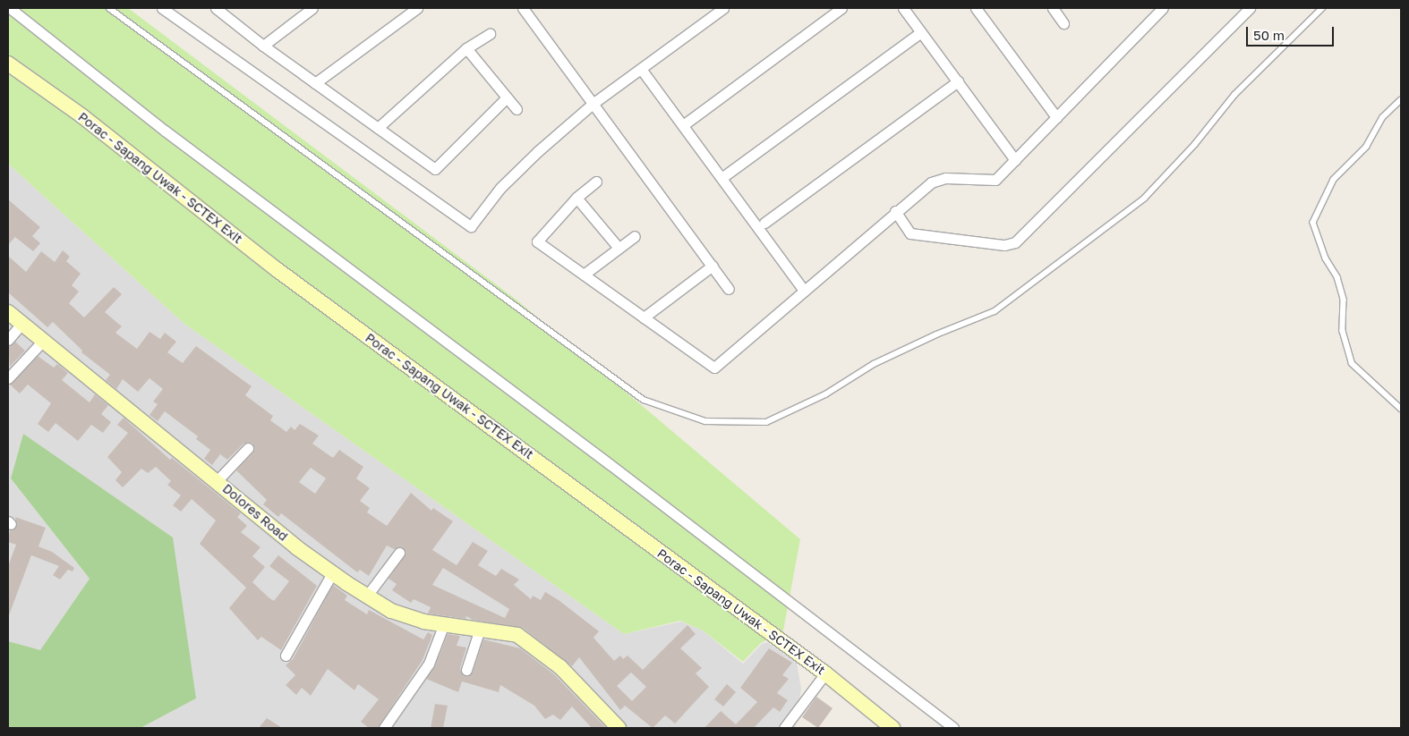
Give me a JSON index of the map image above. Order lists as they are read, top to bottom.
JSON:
{
  "streets": {
    "main road": ["Porac - Sapang Uwak - SCTEX Exit", "Dolores Road"]
  },
  "scale_bar": "50 m"
}
